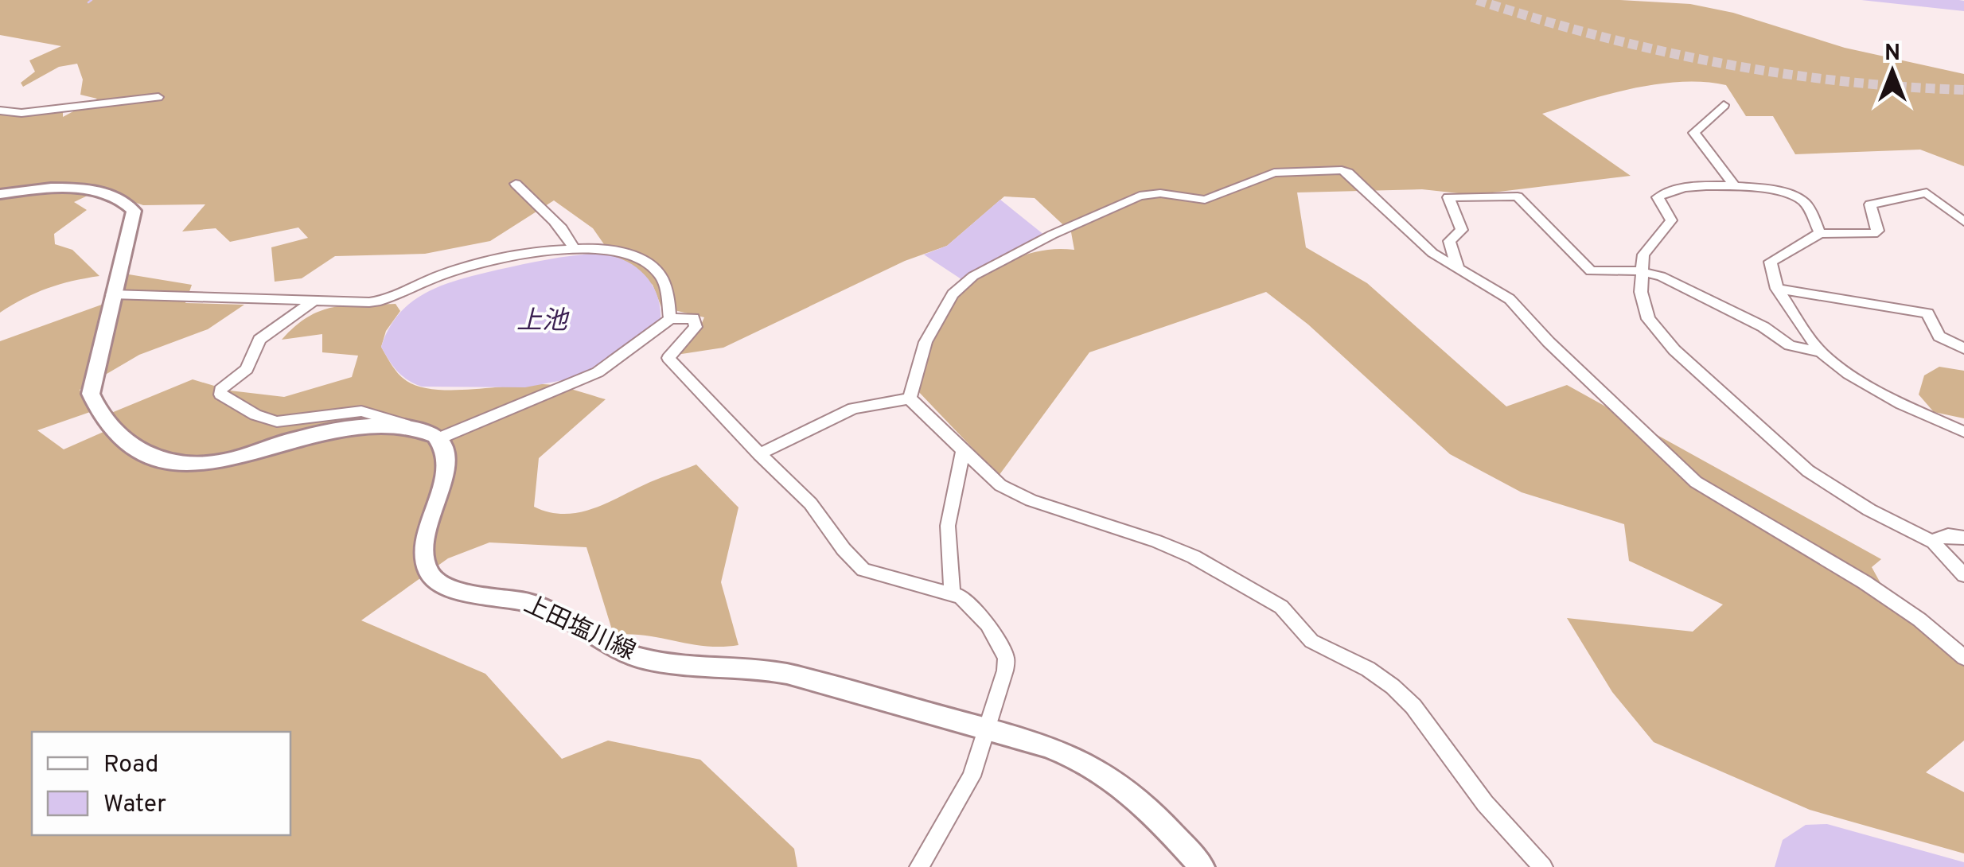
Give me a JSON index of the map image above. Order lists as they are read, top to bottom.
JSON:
{
  "streets": {
    "main road": ["上田塩川線"]
  },
  "water": ["上池"],
  "legend": ["Road", "Water"],
  "north": "top"
}
